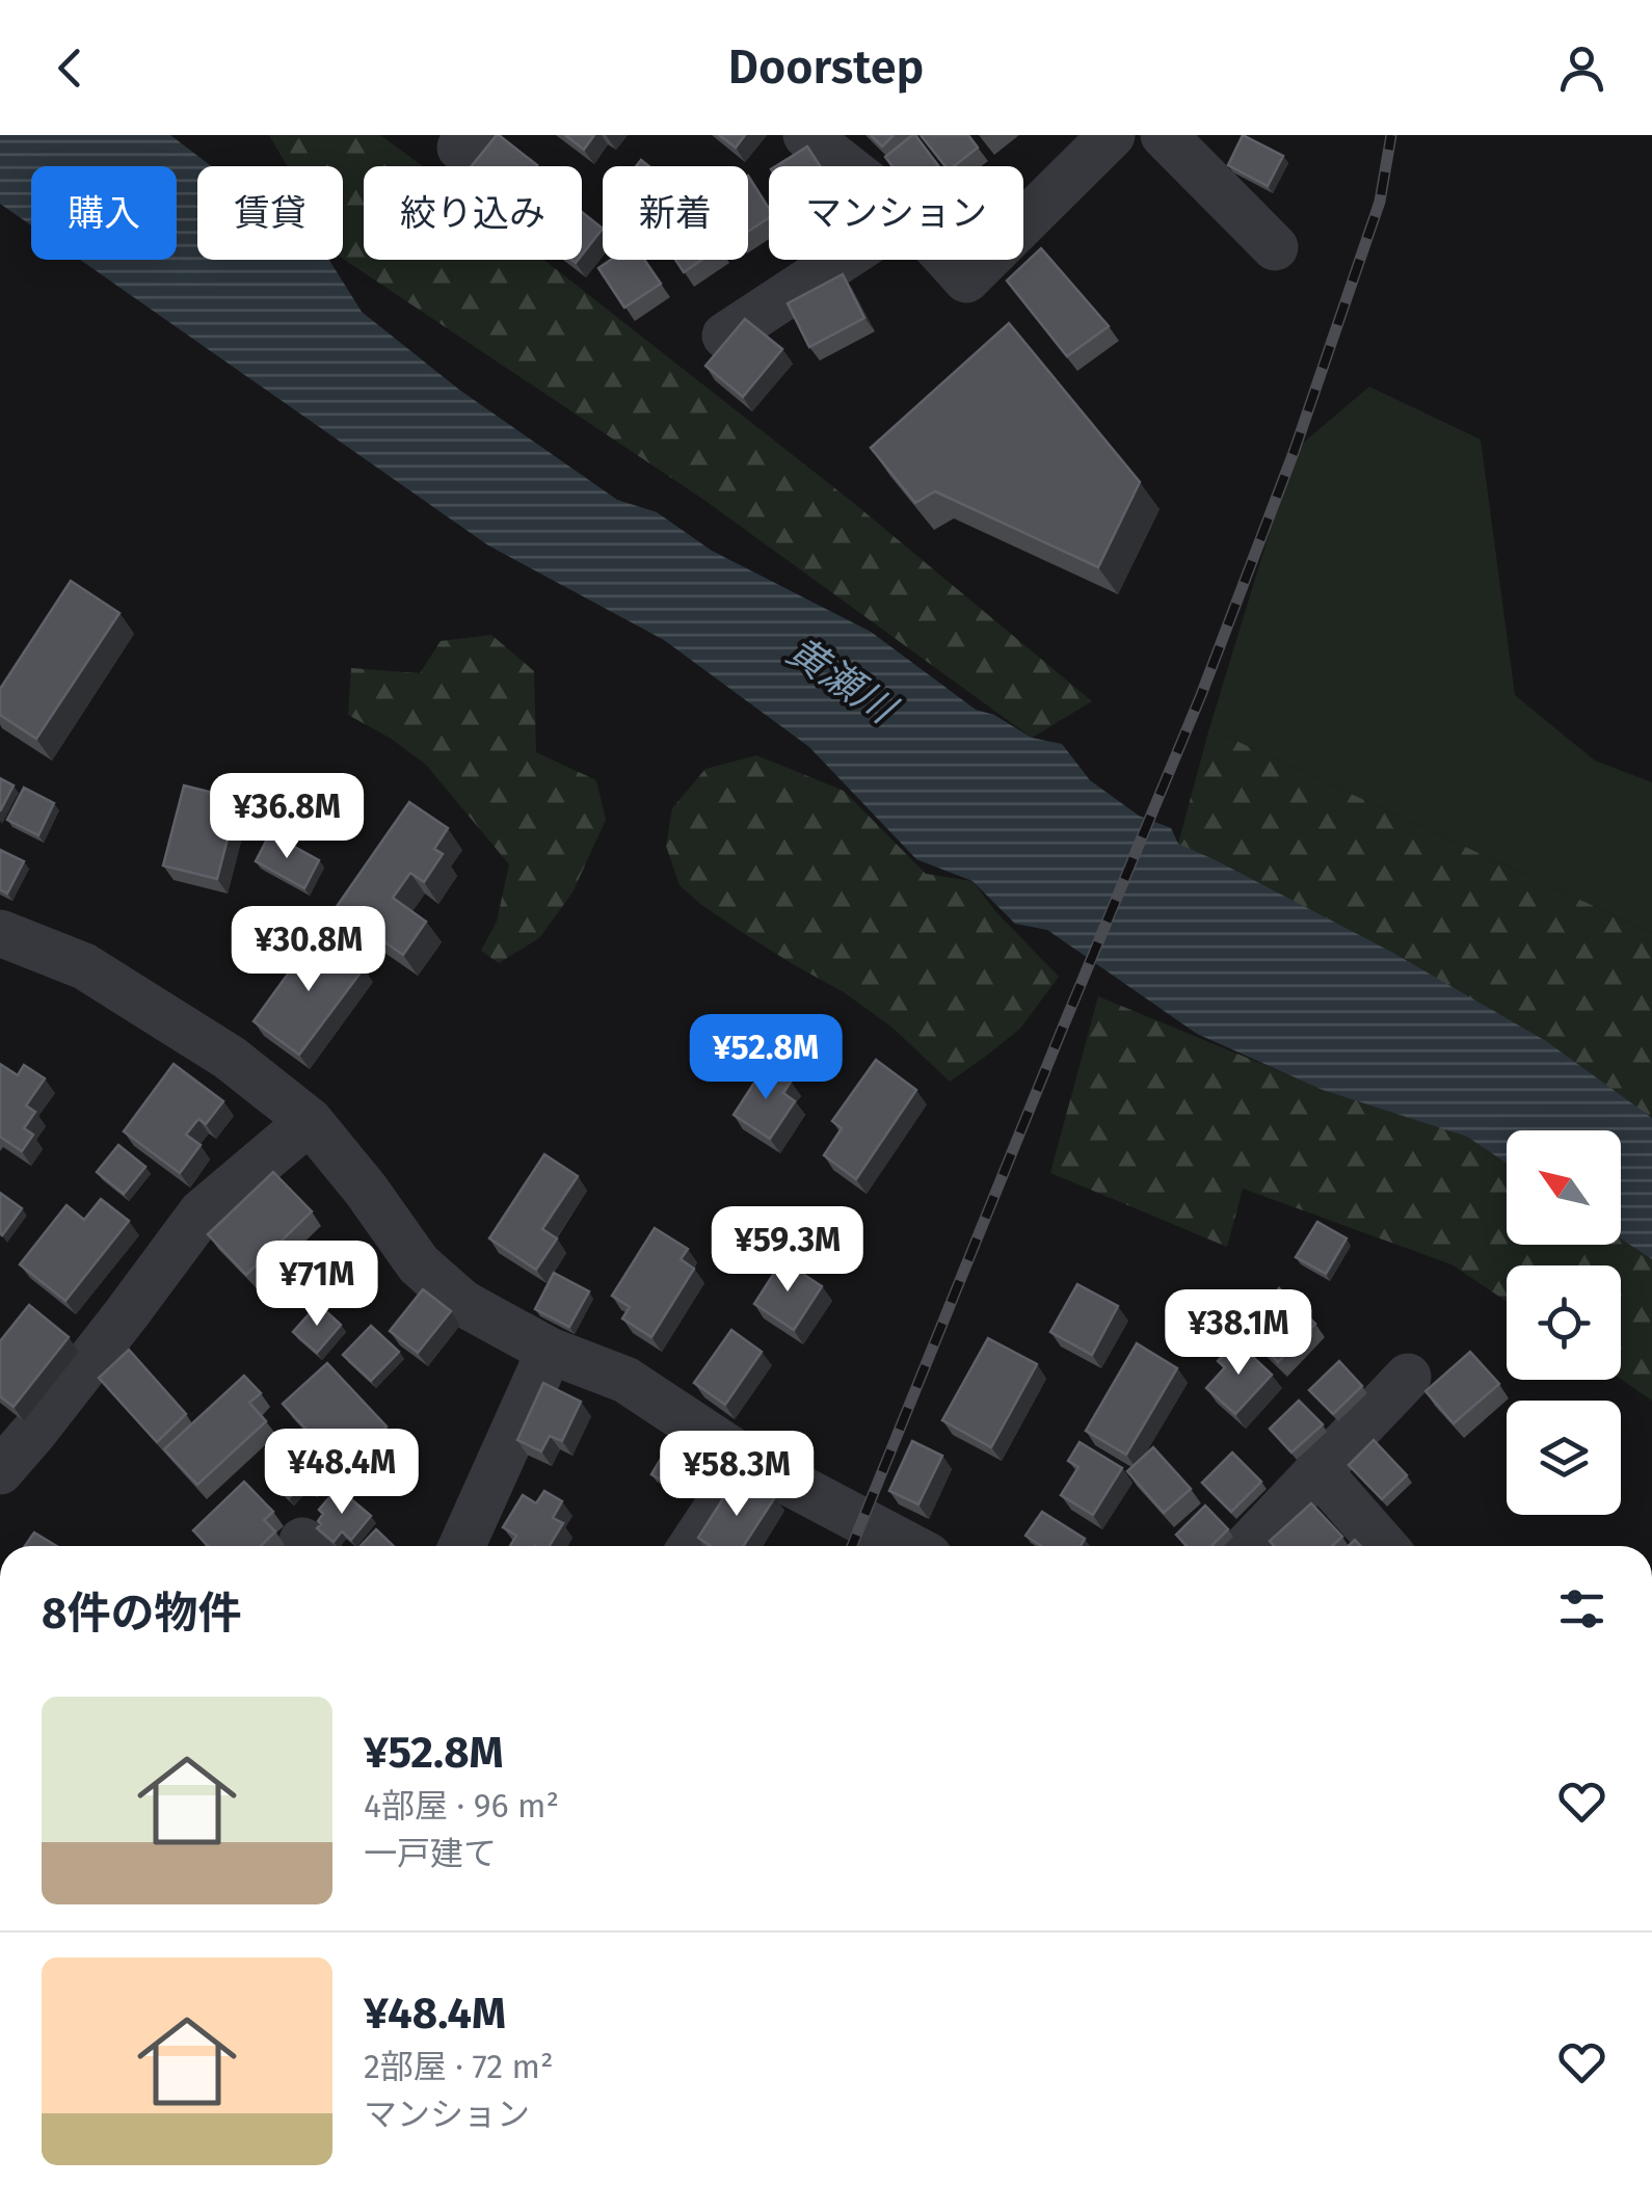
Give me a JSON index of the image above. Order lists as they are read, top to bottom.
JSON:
{
  "water": ["黄瀬川"],
  "north": "top left",
  "page": {
    "header": "Doorstep",
    "chip": [
      "購入",
      "賃貸",
      "絞り込み",
      "新着",
      "マンション"
    ],
    "price": [
      "¥36.8M",
      "¥30.8M",
      "¥52.8M",
      "¥59.3M",
      "¥71M",
      "¥38.1M",
      "¥48.4M",
      "¥58.3M"
    ],
    "heading": "8件の物件",
    "list": [
      {
        "name": "¥52.8M",
        "note": "4部屋 · 96 m² · 一戸建て"
      },
      {
        "name": "¥48.4M",
        "note": "2部屋 · 72 m² · マンション"
      }
    ]
  }
}
